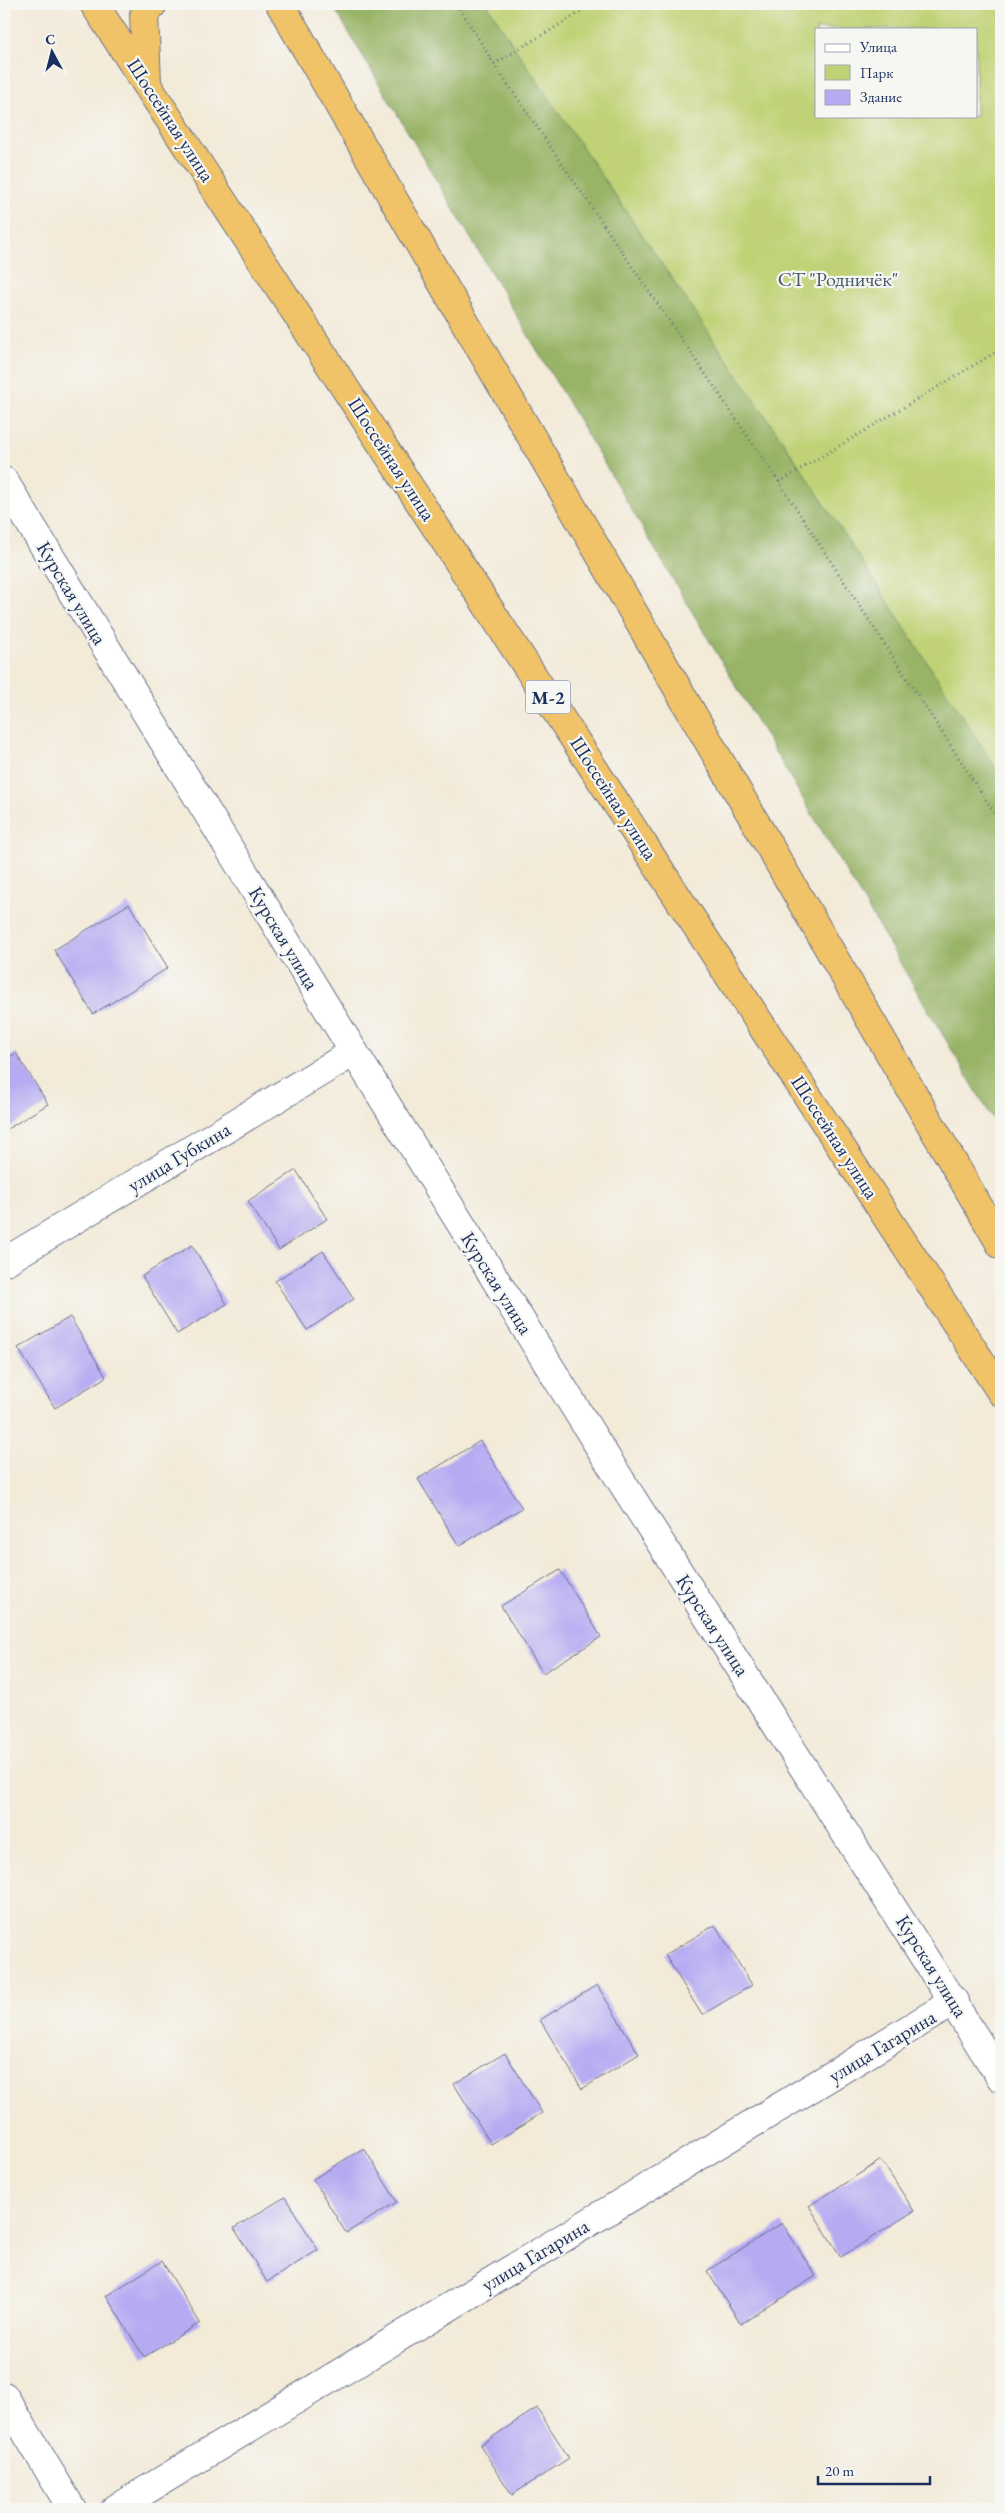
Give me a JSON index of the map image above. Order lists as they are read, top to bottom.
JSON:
{
  "streets": {
    "highway": ["Шоссейная улица", "М-2"],
    "street": ["Курская улица", "улица Губкина", "улица Гагарина"]
  },
  "crossings": [
    ["Курская улица", "улица Губкина"],
    ["Курская улица", "улица Гагарина"]
  ],
  "parks": ["СТ \"Родничёк\""],
  "legend": ["Улица", "Парк", "Здание"],
  "scale_bar": "20 m",
  "north": "top"
}
